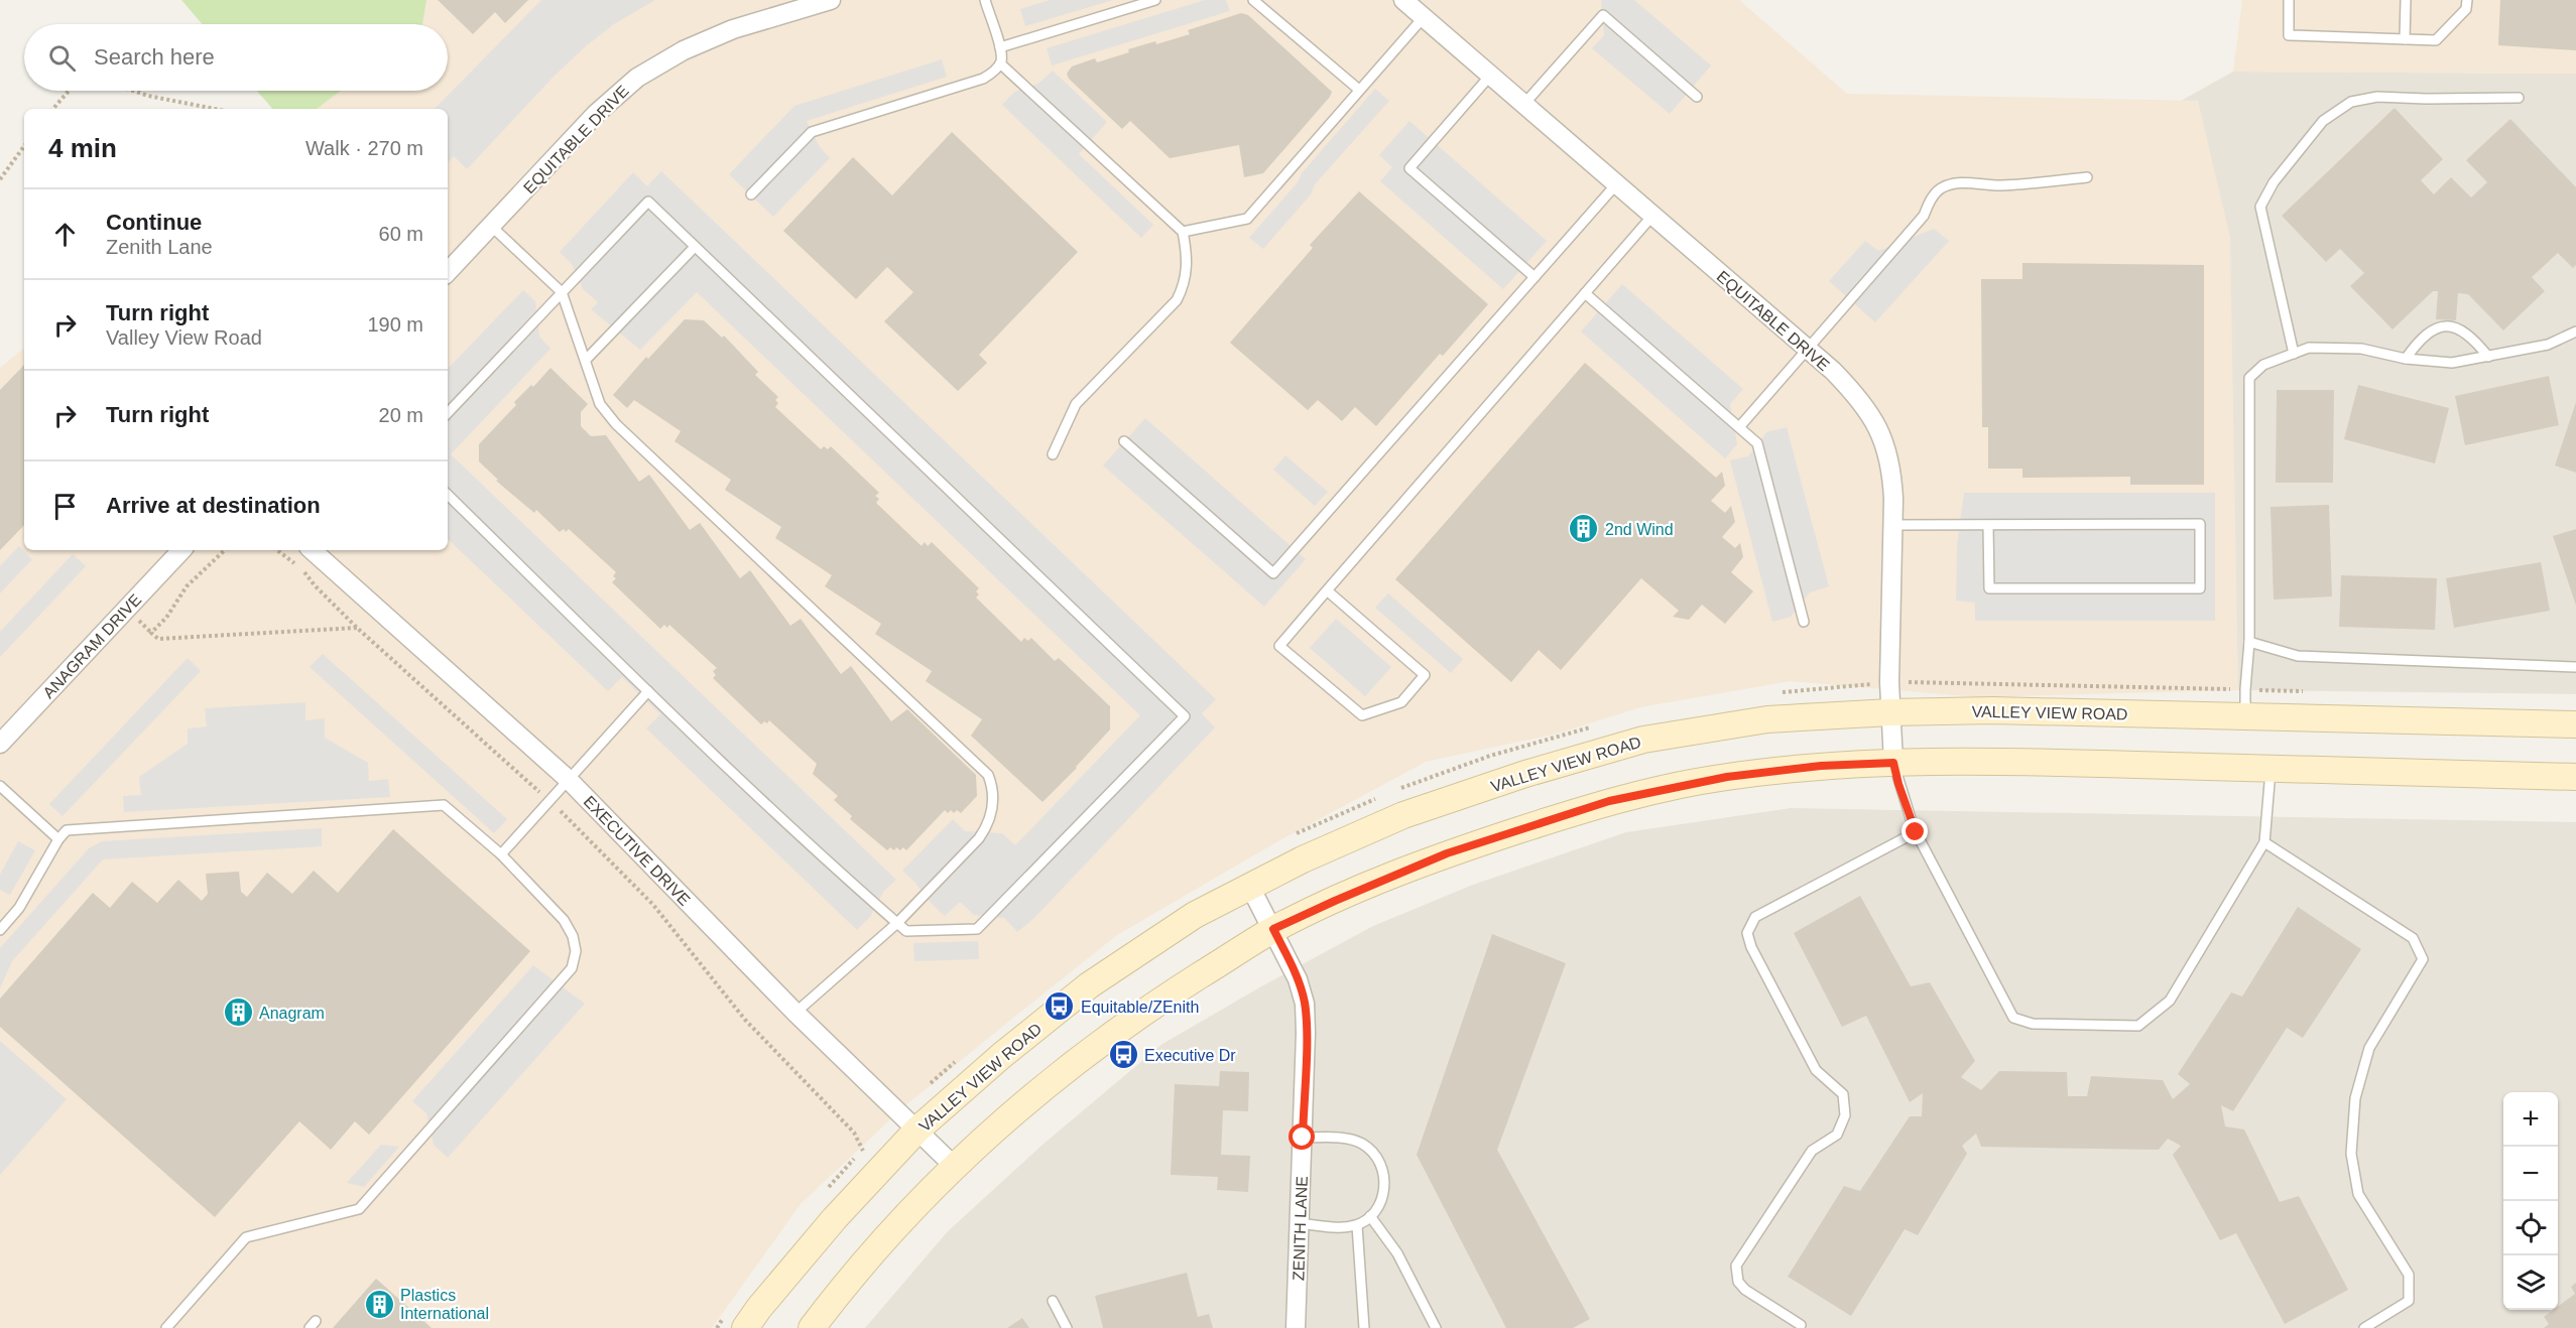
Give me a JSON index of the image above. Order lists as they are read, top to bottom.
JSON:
{
  "streets": {
    "main road": ["VALLEY VIEW ROAD"],
    "street": [
      "EQUITABLE DRIVE",
      "ANAGRAM DRIVE",
      "EXECUTIVE DRIVE",
      "ZENITH LANE"
    ]
  },
  "crossings": [
    ["EQUITABLE DRIVE", "VALLEY VIEW ROAD"],
    ["VALLEY VIEW ROAD", "EXECUTIVE DRIVE"],
    ["VALLEY VIEW ROAD", "ZENITH LANE"]
  ],
  "places": {
    "building": ["2nd Wind", "Anagram", "Plastics International"],
    "bus stop": ["Equitable/ZEnith", "Executive Dr"]
  },
  "page": {
    "search": "Search here",
    "heading": ["4 min", "Walk · 270 m"],
    "list": [
      ["Continue", "Zenith Lane", "60 m"],
      ["Turn right", "Valley View Road", "190 m"],
      ["Turn right", "20 m"],
      "Arrive at destination"
    ],
    "map_buttons": ["+", "−"]
  }
}
